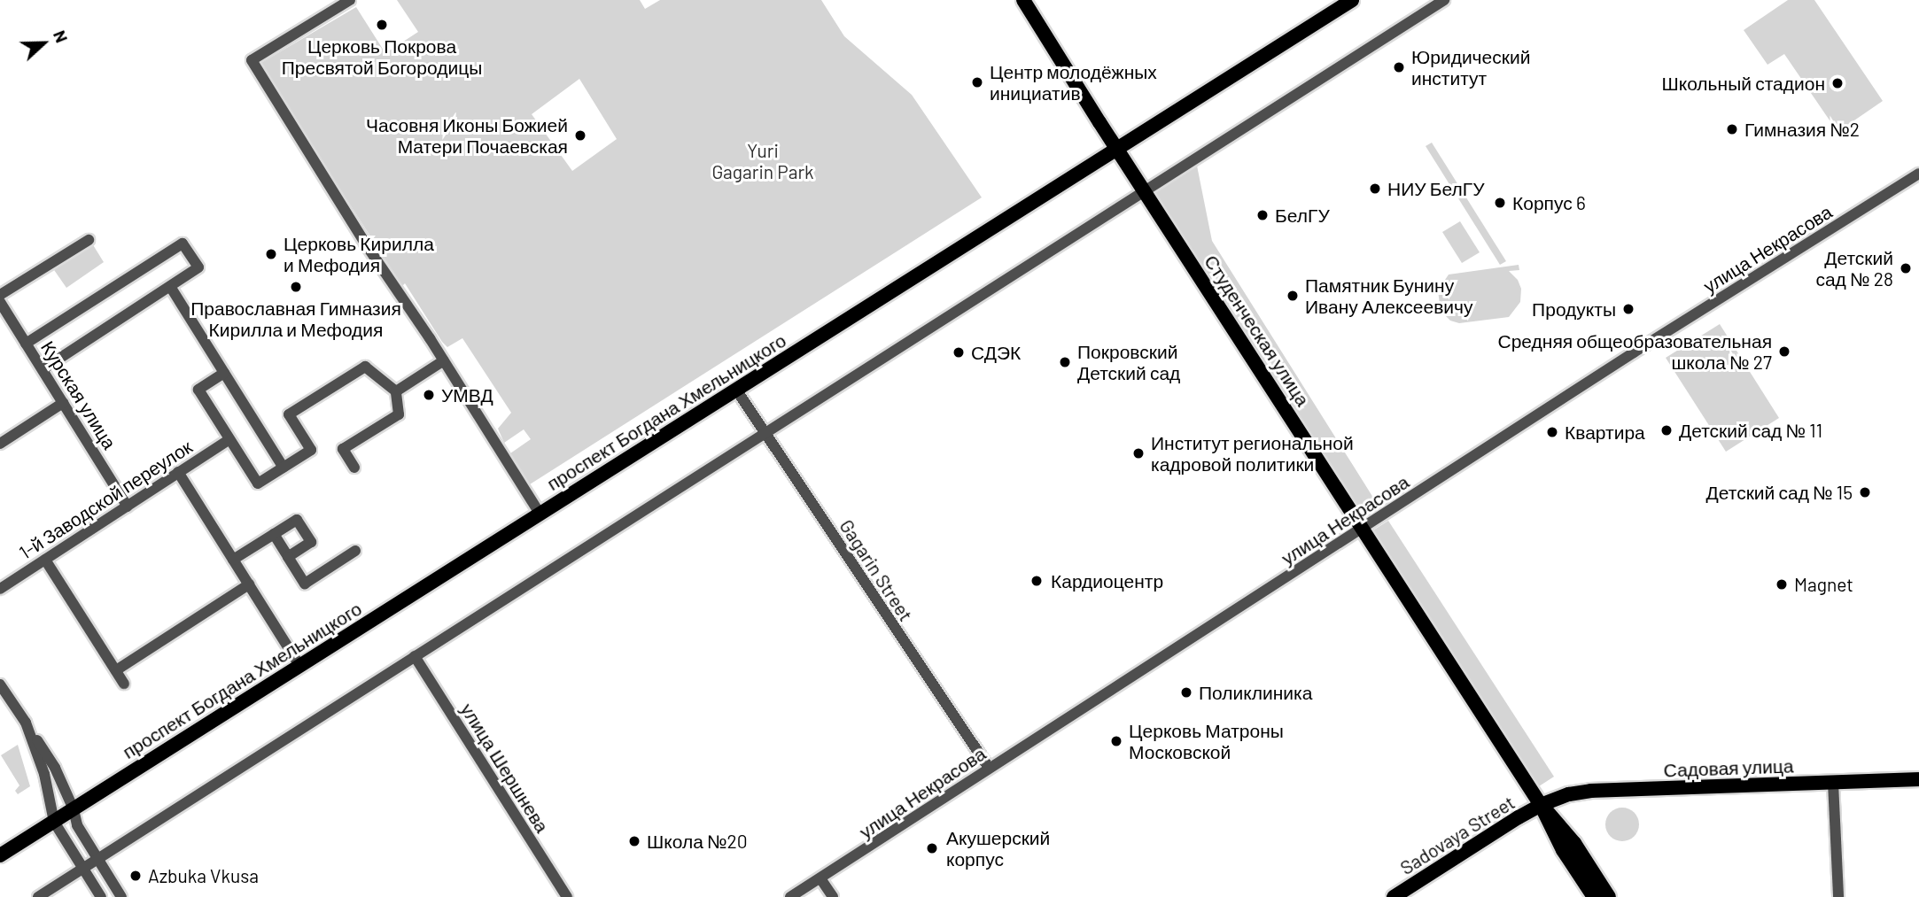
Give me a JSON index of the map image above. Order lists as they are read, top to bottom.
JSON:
{
  "streets": {
    "main road": [
      "Студенческая улица",
      "проспект Богдана Хмельницкого",
      "Садовая улица",
      "Sadovaya Street"
    ],
    "street": [
      "улица Некрасова",
      "Курская улица",
      "1-й Заводской переулок",
      "Gagarin Street",
      "улица Шершнева"
    ]
  },
  "crossings": [
    ["улица Некрасова", "Студенческая улица"],
    ["улица Некрасова", "Gagarin Street"],
    ["Студенческая улица", "проспект Богдана Хмельницкого"],
    ["Студенческая улица", "Садовая улица"],
    ["Студенческая улица", "Sadovaya Street"],
    ["Курская улица", "1-й Заводской переулок"],
    ["проспект Богдана Хмельницкого", "Gagarin Street"],
    ["Садовая улица", "Sadovaya Street"]
  ],
  "parks": ["Yuri Gagarin Park"],
  "places": [
    "Церковь Покрова Пресвятой Богородицы",
    "Юридический институт",
    "Центр молодёжных инициатив",
    "Школьный стадион",
    "Гимназия №2",
    "Часовня Иконы Божией Матери Почаевская",
    "НИУ БелГУ",
    "Корпус 6",
    "БелГУ",
    "Церковь Кирилла и Мефодия",
    "Детский сад № 28",
    "Православная Гимназия Кирилла и Мефодия",
    "Памятник Бунину Ивану Алексеевичу",
    "Продукты",
    "Средняя общеобразовательная школа № 27",
    "СДЭК",
    "Покровский Детский сад",
    "УМВД",
    "Детский сад № 11",
    "Квартира",
    "Институт региональной кадровой политики",
    "Детский сад № 15",
    "Кардиоцентр",
    "Magnet",
    "Поликлиника",
    "Церковь Матроны Московской",
    "Школа №20",
    "Акушерский корпус",
    "Azbuka Vkusa"
  ],
  "north": "right"
}
